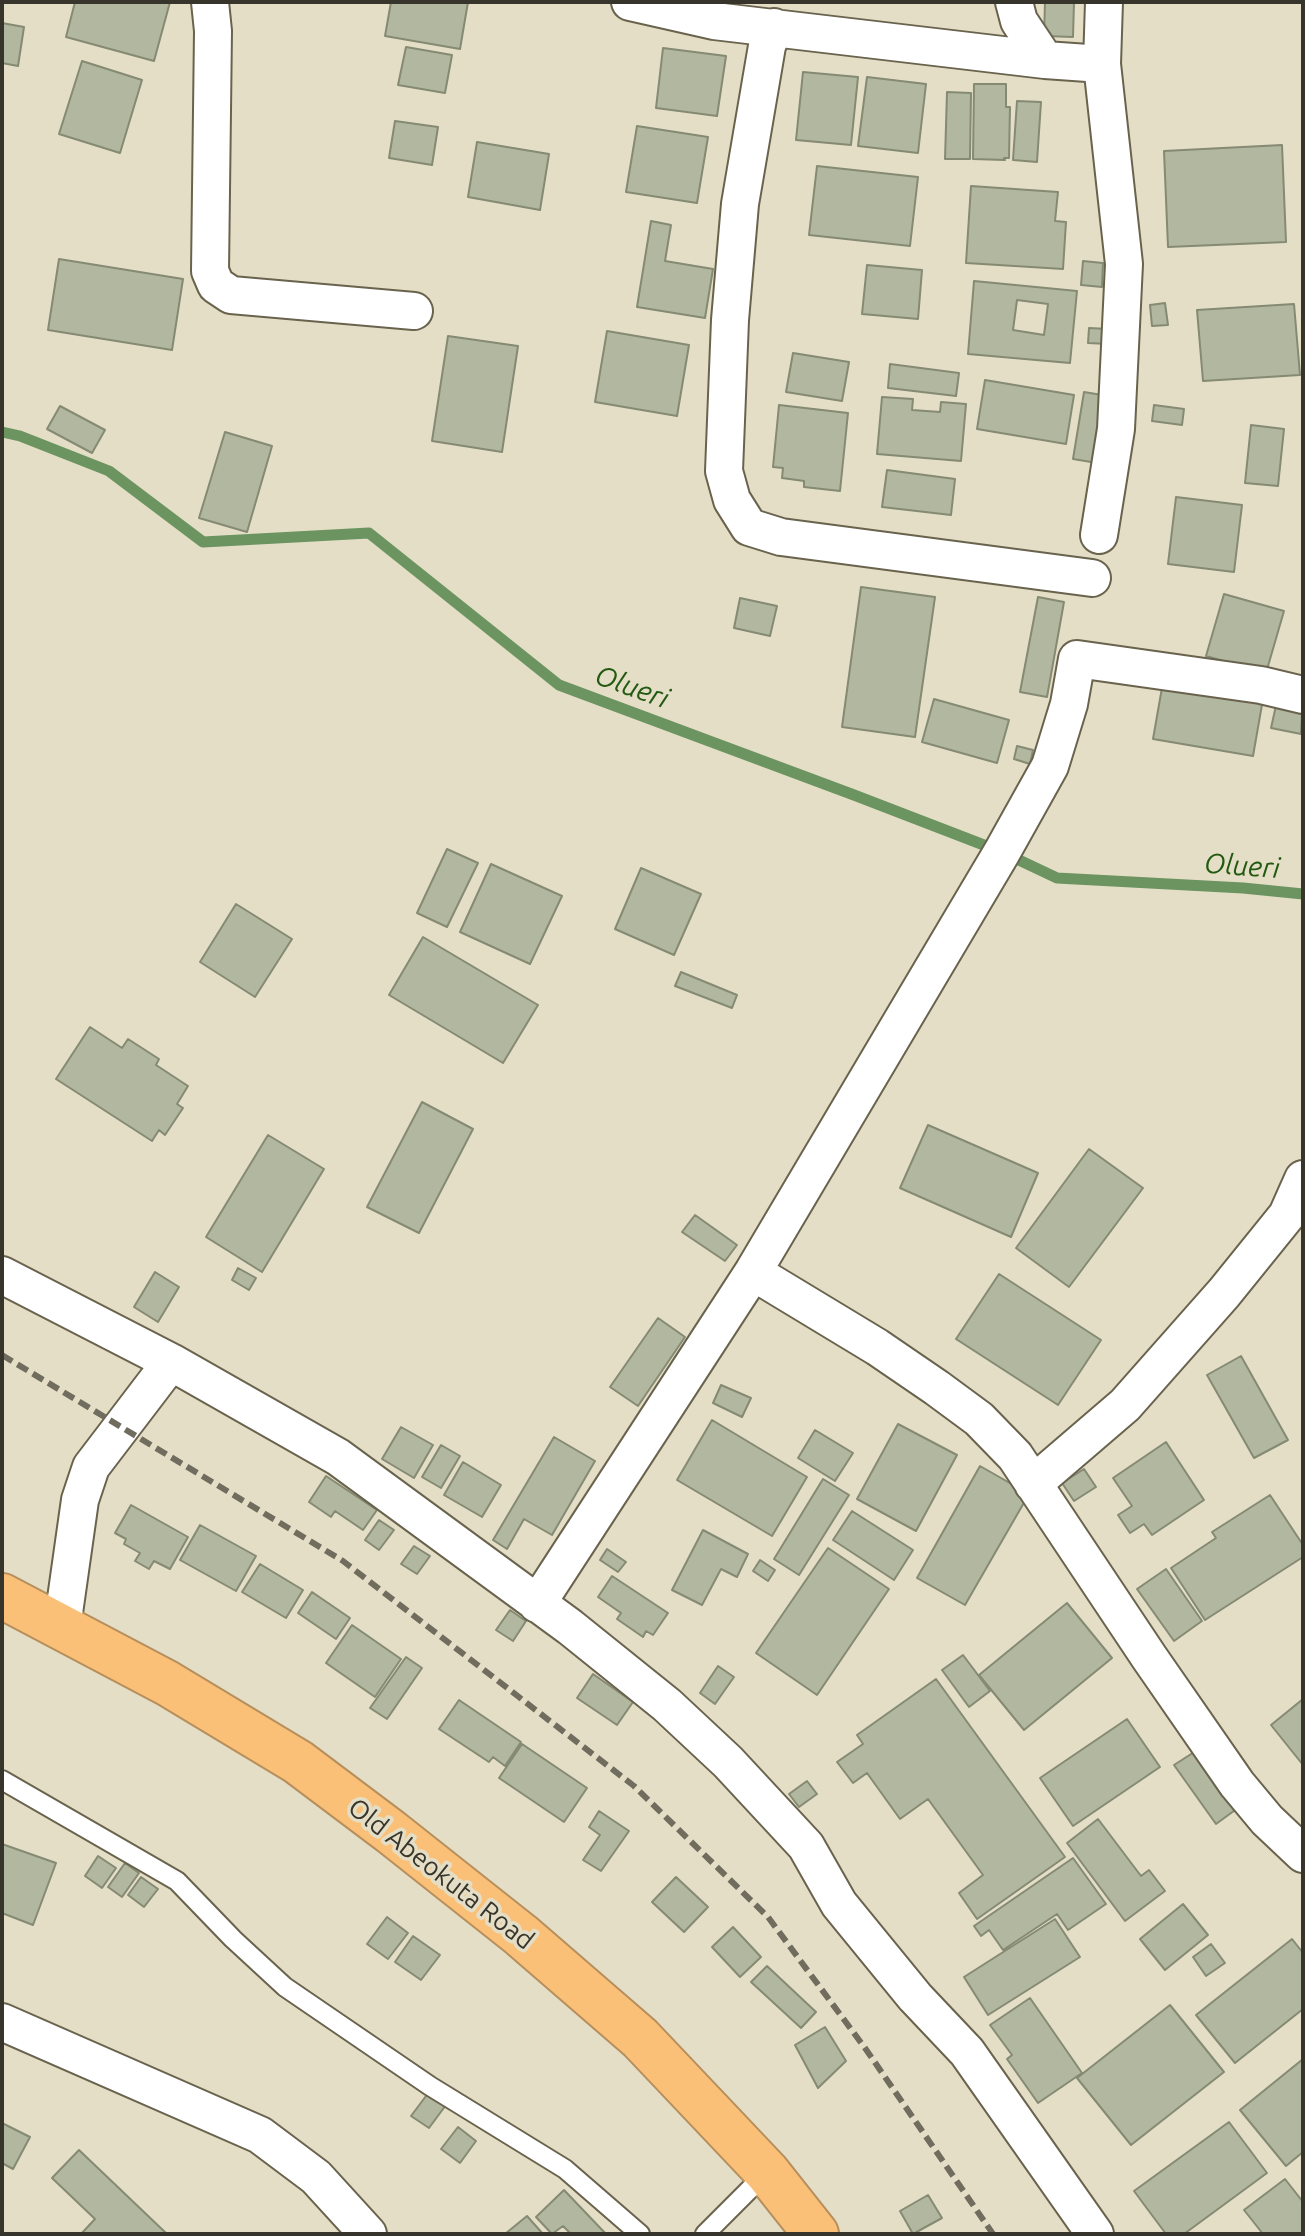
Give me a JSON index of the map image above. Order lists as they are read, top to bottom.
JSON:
{
  "streets": {
    "highway": ["Old Abeokuta Road"]
  },
  "water": ["Olueri"]
}
